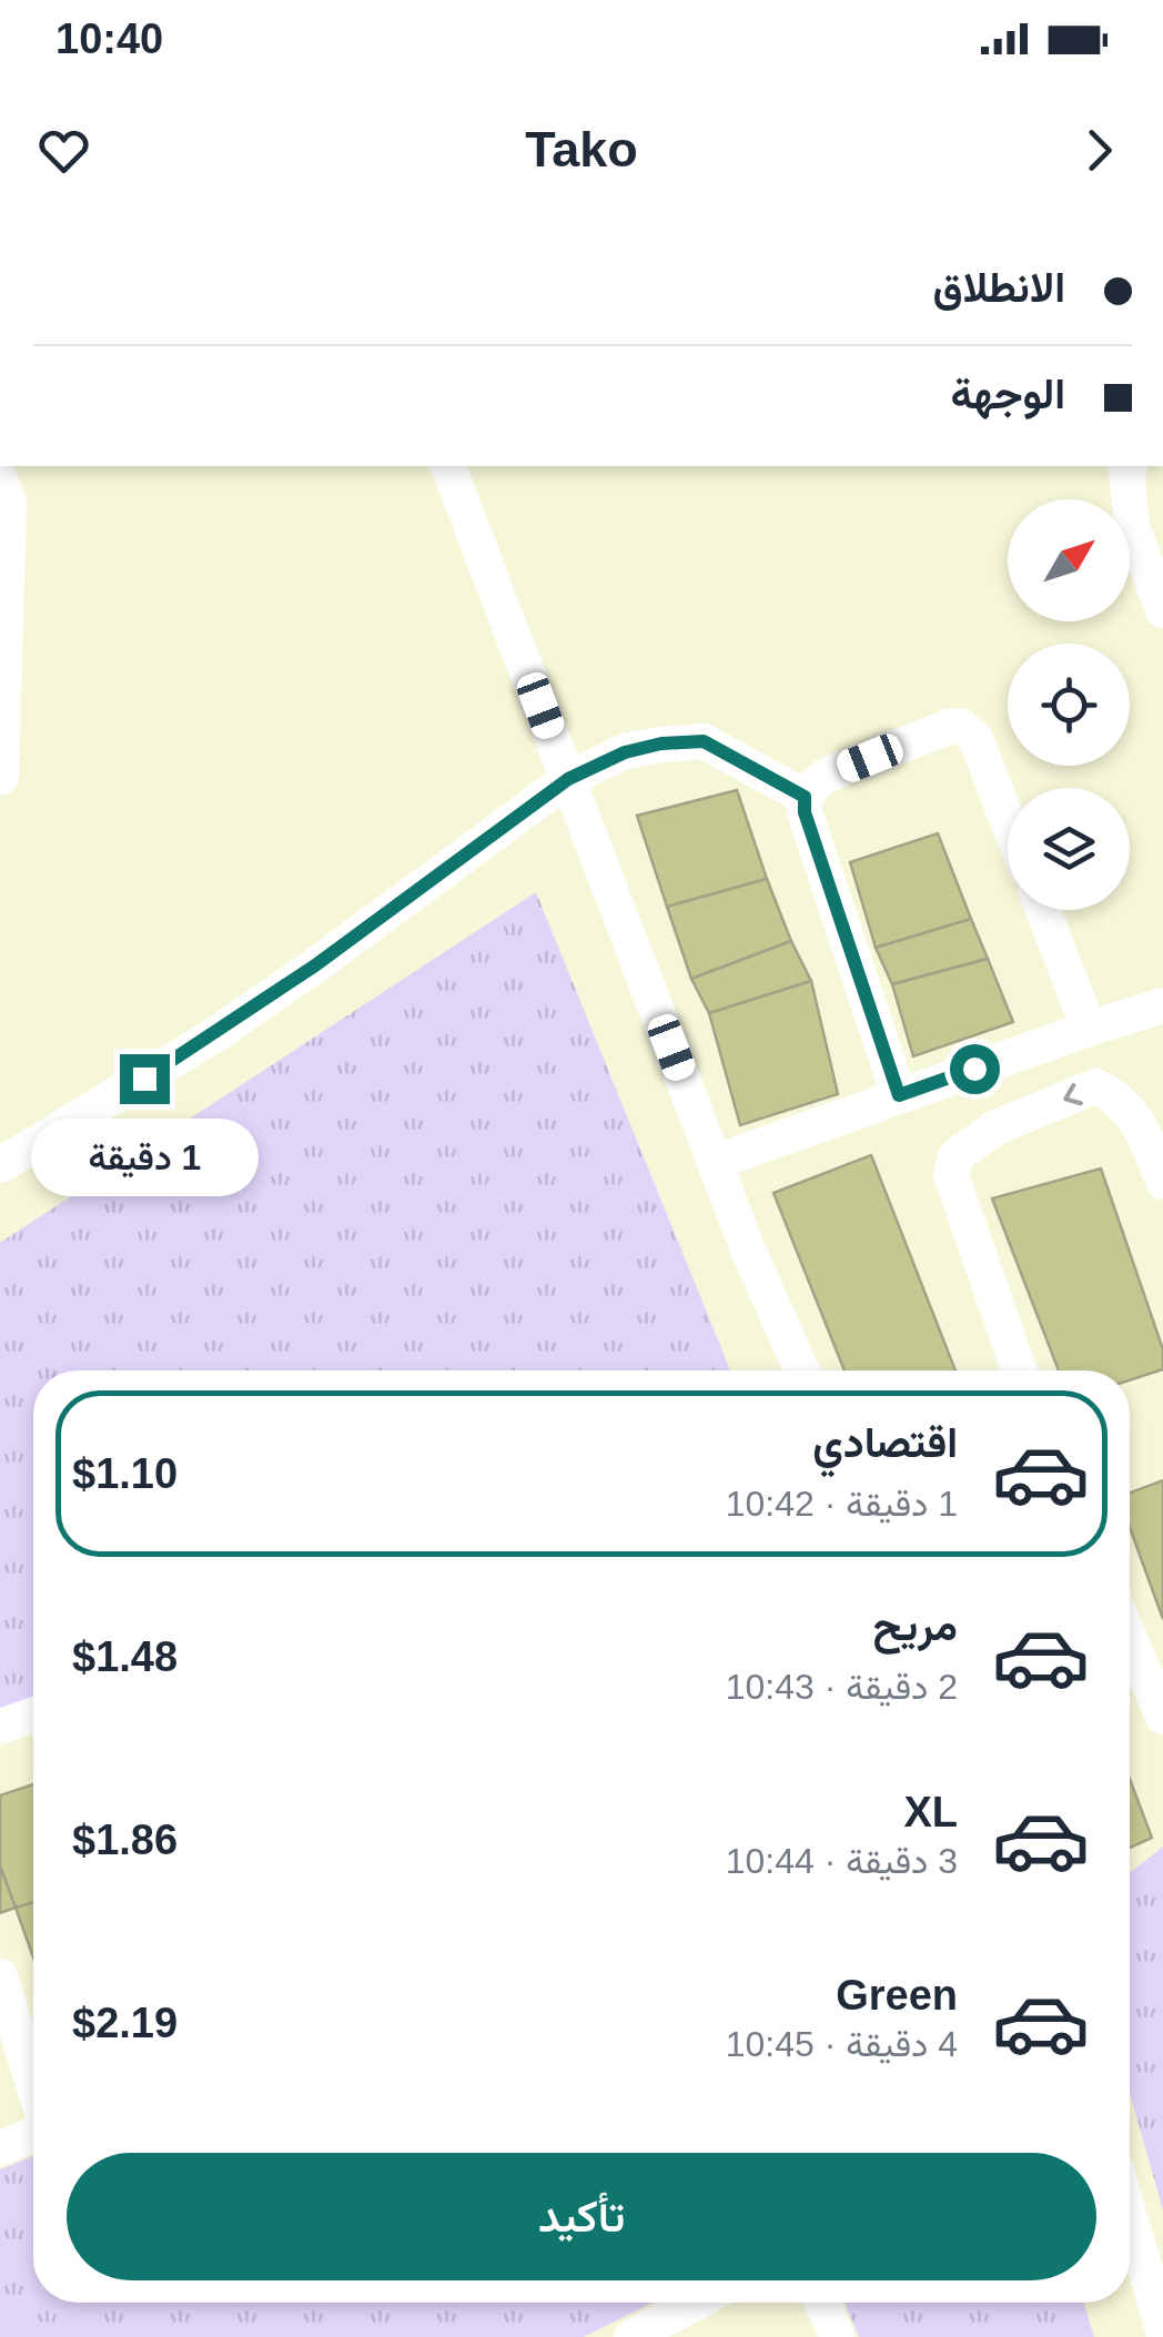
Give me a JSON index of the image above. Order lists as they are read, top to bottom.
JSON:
{
  "north": "top right",
  "page": {
    "status": "10:40",
    "header": "Tako",
    "banner": ["الانطلاق", "الوجهة"],
    "bubble": "1 دقيقة",
    "list": [
      {
        "name": "اقتصادي",
        "note": "1 دقيقة · 10:42",
        "value": "$1.10"
      },
      {
        "name": "مريح",
        "note": "2 دقيقة · 10:43",
        "value": "$1.48"
      },
      {
        "name": "XL",
        "note": "3 دقيقة · 10:44",
        "value": "$1.86"
      },
      {
        "name": "Green",
        "note": "4 دقيقة · 10:45",
        "value": "$2.19"
      }
    ],
    "buttons": "تأكيد"
  }
}
